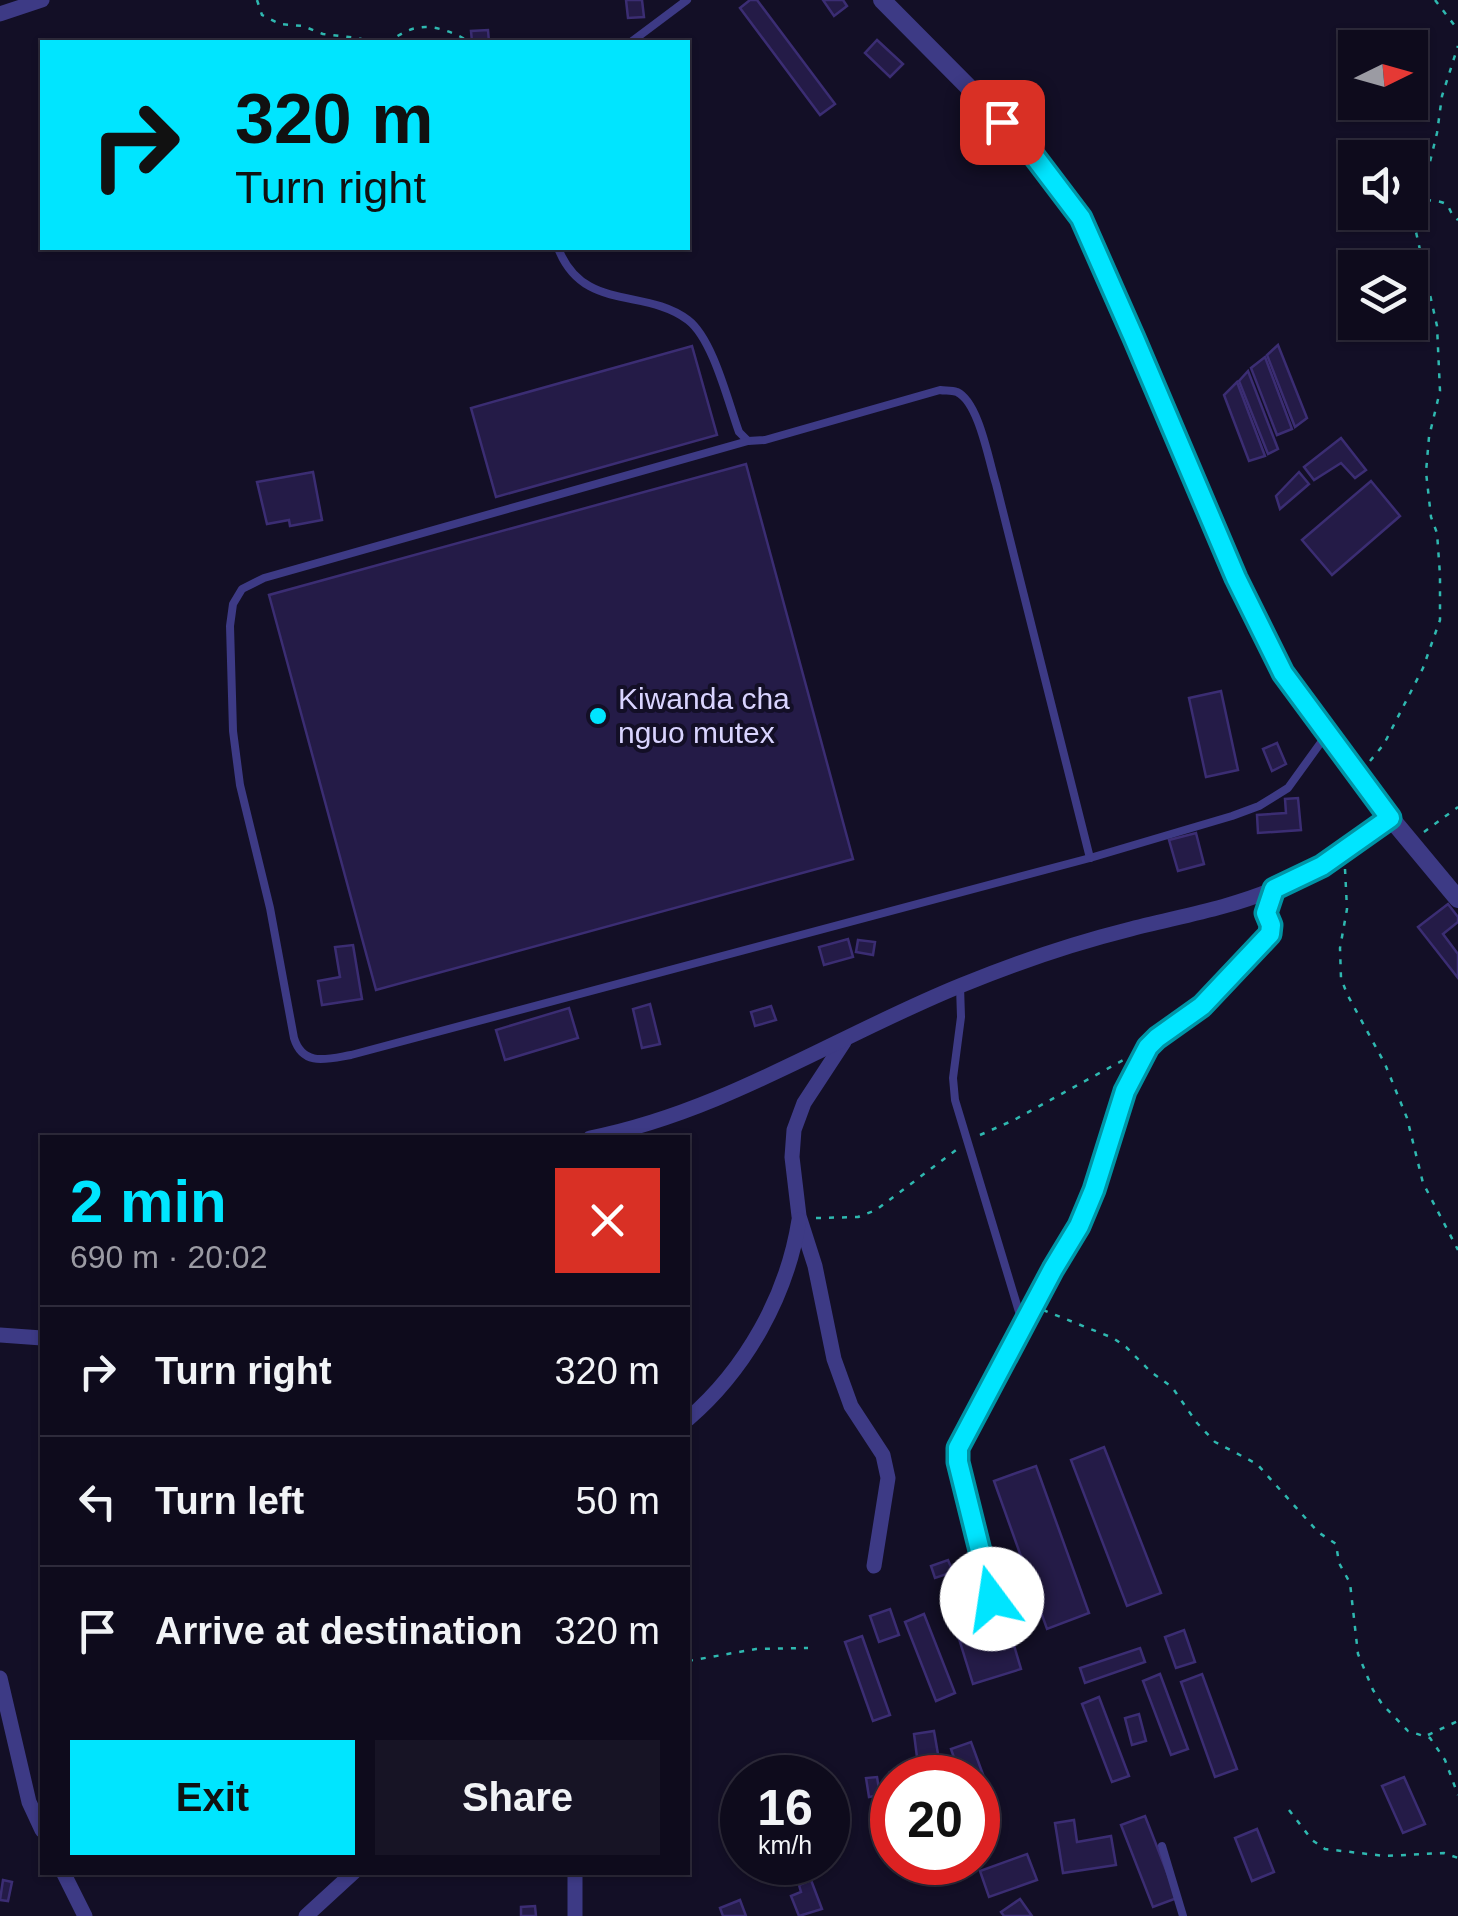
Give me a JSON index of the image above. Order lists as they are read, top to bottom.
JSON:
{
  "places": ["Kiwanda cha nguo mutex"],
  "north": "right",
  "page": {
    "turn": ["320 m", "Turn right"],
    "heading": ["2 min", "690 m · 20:02"],
    "list": [
      {
        "name": "Turn right",
        "value": "320 m"
      },
      {
        "name": "Turn left",
        "value": "50 m"
      },
      {
        "name": "Arrive at destination",
        "value": "320 m"
      }
    ],
    "buttons": ["Exit", "Share"],
    "speed": "16 km/h",
    "limit": "20"
  }
}
